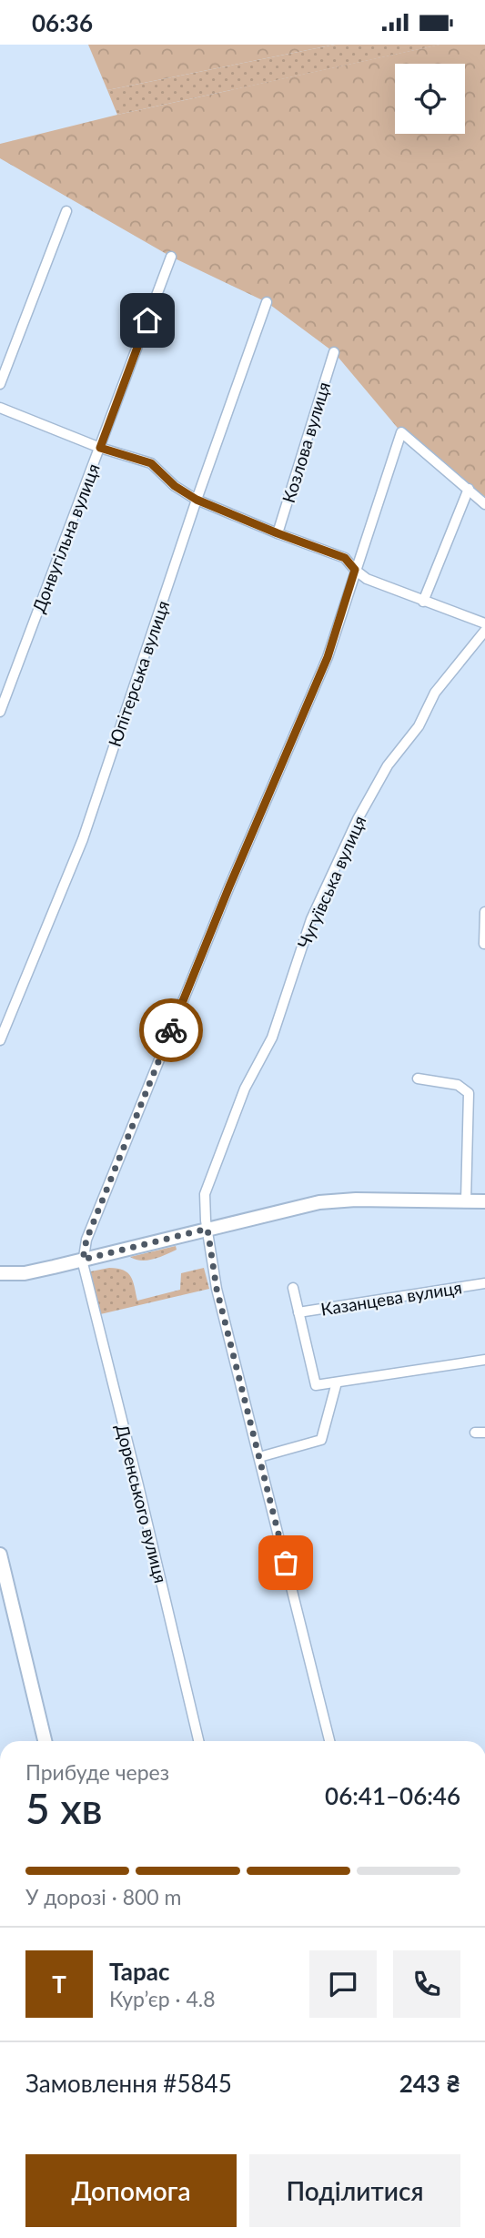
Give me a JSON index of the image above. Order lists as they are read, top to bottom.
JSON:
{
  "streets": {
    "street": [
      "Козлова вулиця",
      "Донвугільна вулиця",
      "Юпітерська вулиця",
      "Чугуївська вулиця",
      "Казанцева вулиця",
      "Доренського вулиця"
    ]
  },
  "page": {
    "status": "06:36",
    "heading": ["5 хв", "Прибуде через", "06:41–06:46"],
    "panel": [
      "Тарас",
      "Кур’єр · 4.8",
      "Замовлення #5845",
      "243 ₴"
    ],
    "bar": "У дорозі · 800 m",
    "round": "Т",
    "buttons": ["Допомога", "Поділитися"]
  }
}
